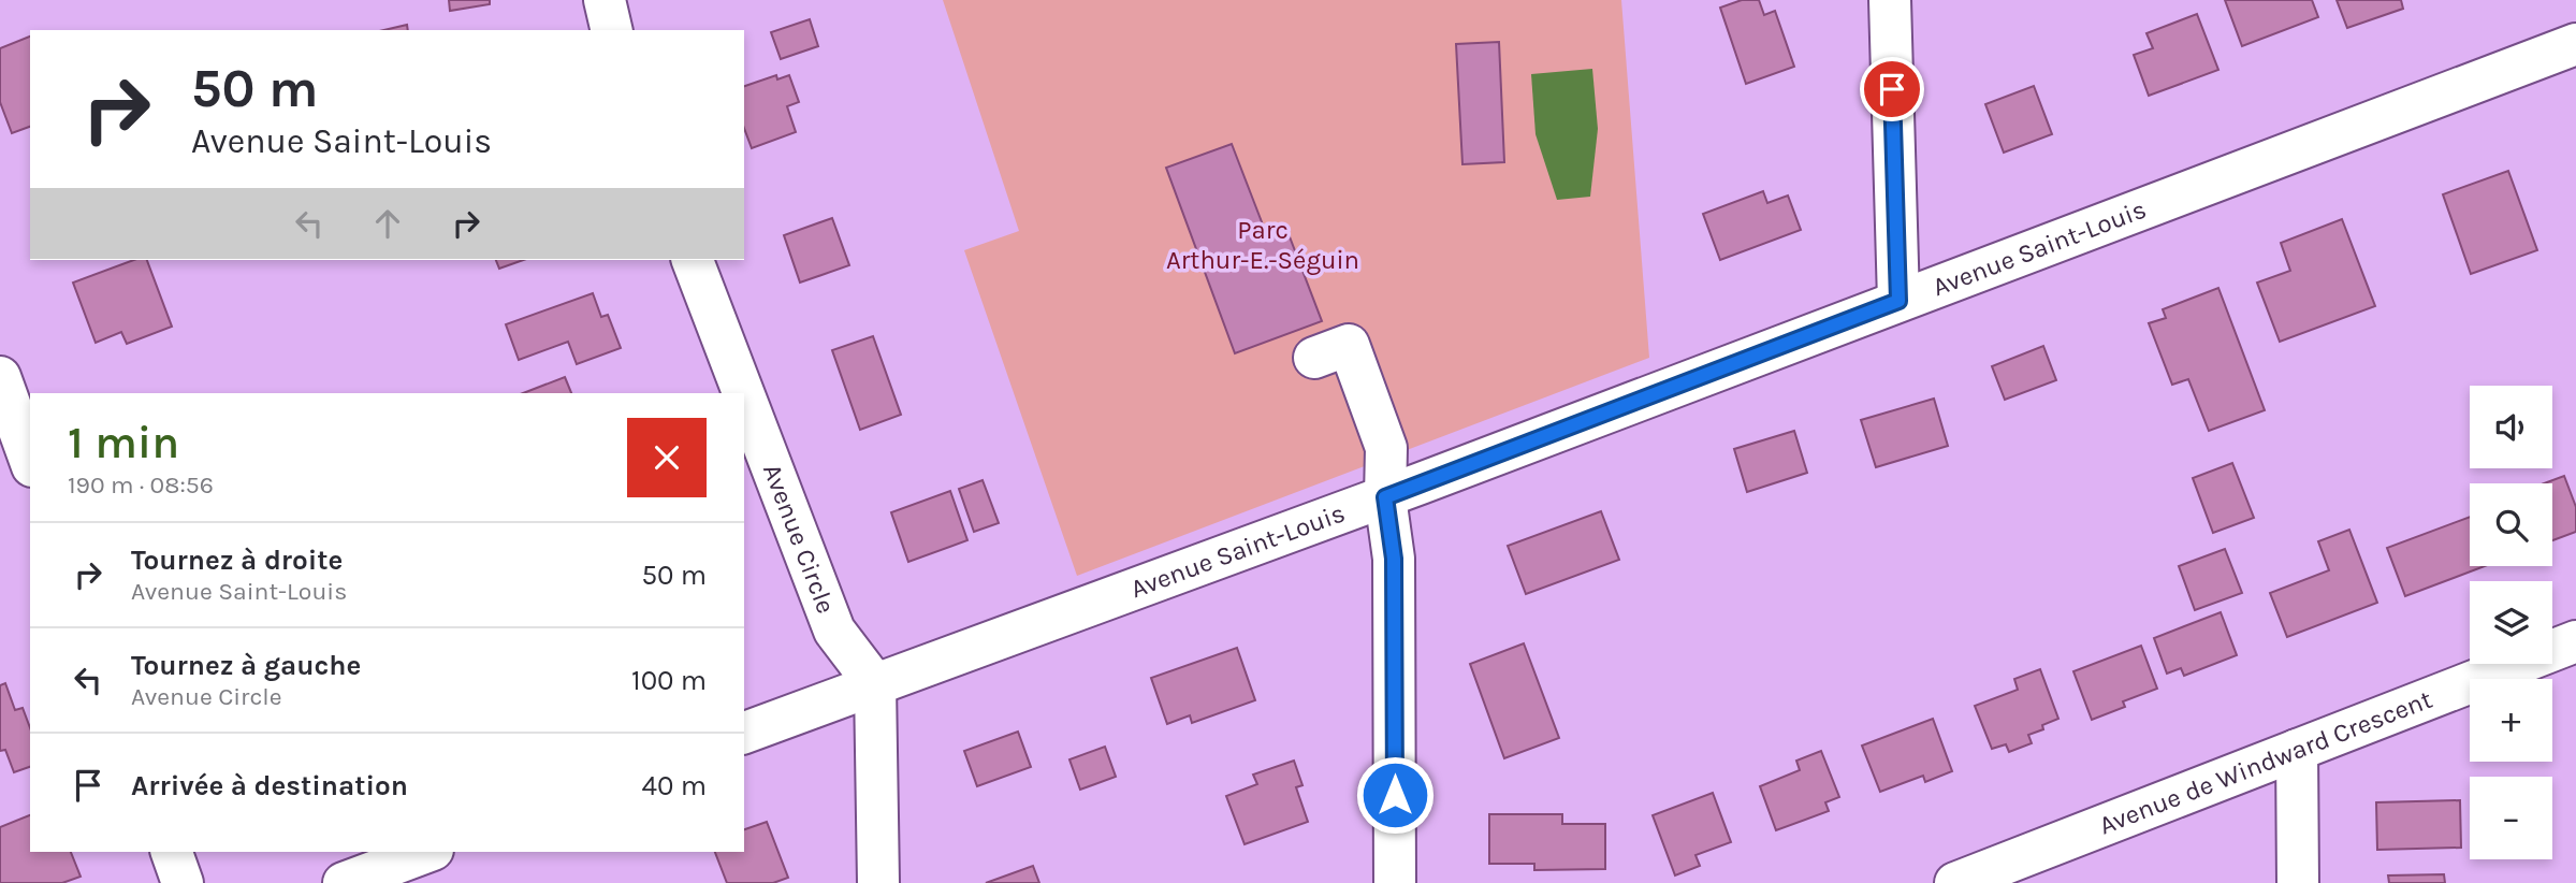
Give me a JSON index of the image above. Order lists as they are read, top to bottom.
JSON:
{
  "streets": {
    "street": ["Avenue Saint-Louis", "Avenue Circle", "Avenue de Windward Crescent"]
  },
  "crossings": [
    ["Avenue Saint-Louis", "Avenue Circle"]
  ],
  "parks": ["Parc Arthur-E.-Séguin"],
  "page": {
    "turn": ["50 m", "Avenue Saint-Louis"],
    "map_buttons": ["+", "−"],
    "heading": ["1 min", "190 m · 08:56"],
    "list": [
      {
        "name": "Tournez à droite",
        "note": "Avenue Saint-Louis",
        "value": "50 m"
      },
      {
        "name": "Tournez à gauche",
        "note": "Avenue Circle",
        "value": "100 m"
      },
      {
        "name": "Arrivée à destination",
        "value": "40 m"
      }
    ]
  }
}
